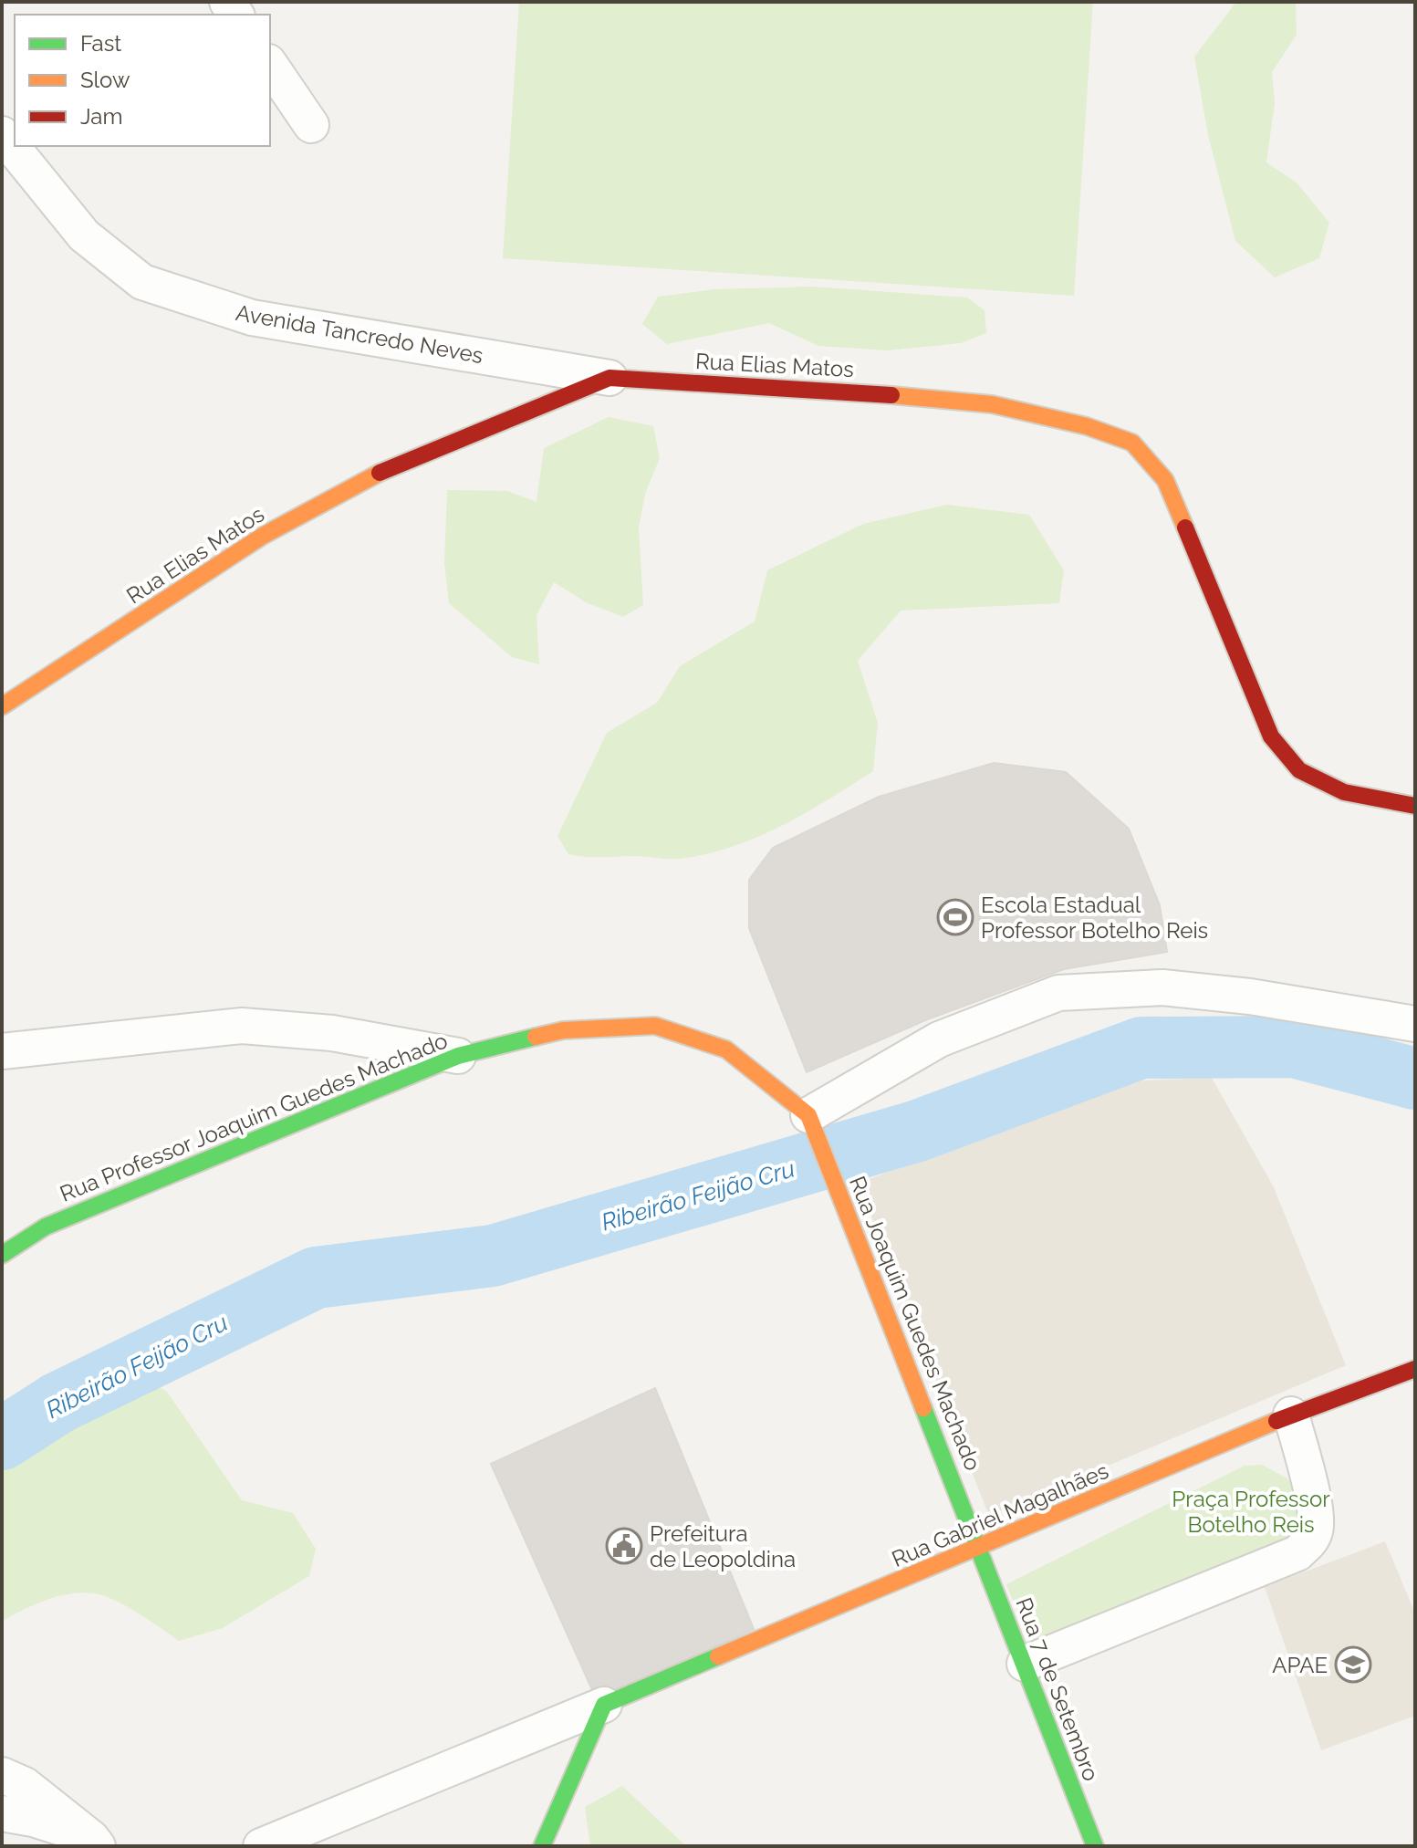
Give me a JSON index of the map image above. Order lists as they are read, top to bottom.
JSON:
{
  "streets": {
    "street": [
      "Avenida Tancredo Neves",
      "Rua Elias Matos",
      "Rua Professor Joaquim Guedes Machado",
      "Rua Joaquim Guedes Machado",
      "Rua Gabriel Magalhães",
      "Rua 7 de Setembro"
    ]
  },
  "crossings": [
    ["Avenida Tancredo Neves", "Rua Elias Matos"],
    ["Rua Professor Joaquim Guedes Machado", "Rua Joaquim Guedes Machado"],
    ["Rua Joaquim Guedes Machado", "Rua Gabriel Magalhães"],
    ["Rua Joaquim Guedes Machado", "Rua 7 de Setembro"],
    ["Rua Gabriel Magalhães", "Rua 7 de Setembro"]
  ],
  "water": ["Ribeirão Feijão Cru"],
  "parks": ["Praça Professor Botelho Reis"],
  "places": {
    "sports": ["Escola Estadual Professor Botelho Reis"],
    "public building": ["Prefeitura de Leopoldina"],
    "school or university": ["APAE"]
  },
  "legend": ["Fast", "Slow", "Jam"]
}
